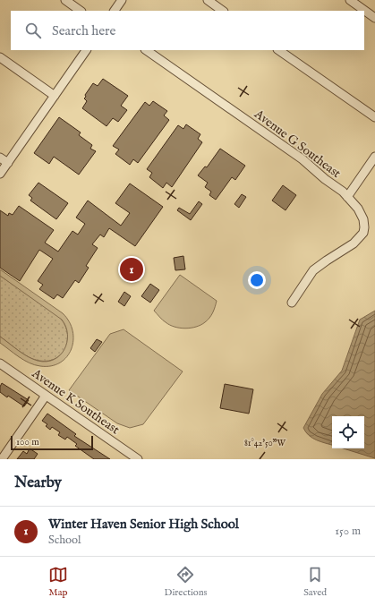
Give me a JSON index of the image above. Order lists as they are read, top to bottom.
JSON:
{
  "streets": {
    "street": ["Avenue G Southeast", "Avenue K Southeast"]
  },
  "scale_bar": "100 m",
  "page": {
    "search": "Search here",
    "pins": "1",
    "scale": "100 m",
    "heading": "Nearby",
    "list": [
      {
        "mark": "1",
        "name": "Winter Haven Senior High School",
        "note": "School",
        "value": "150 m"
      }
    ],
    "nav": ["Map", "Directions", "Saved"]
  },
  "coordinates": ["81°42'50\"W"]
}
